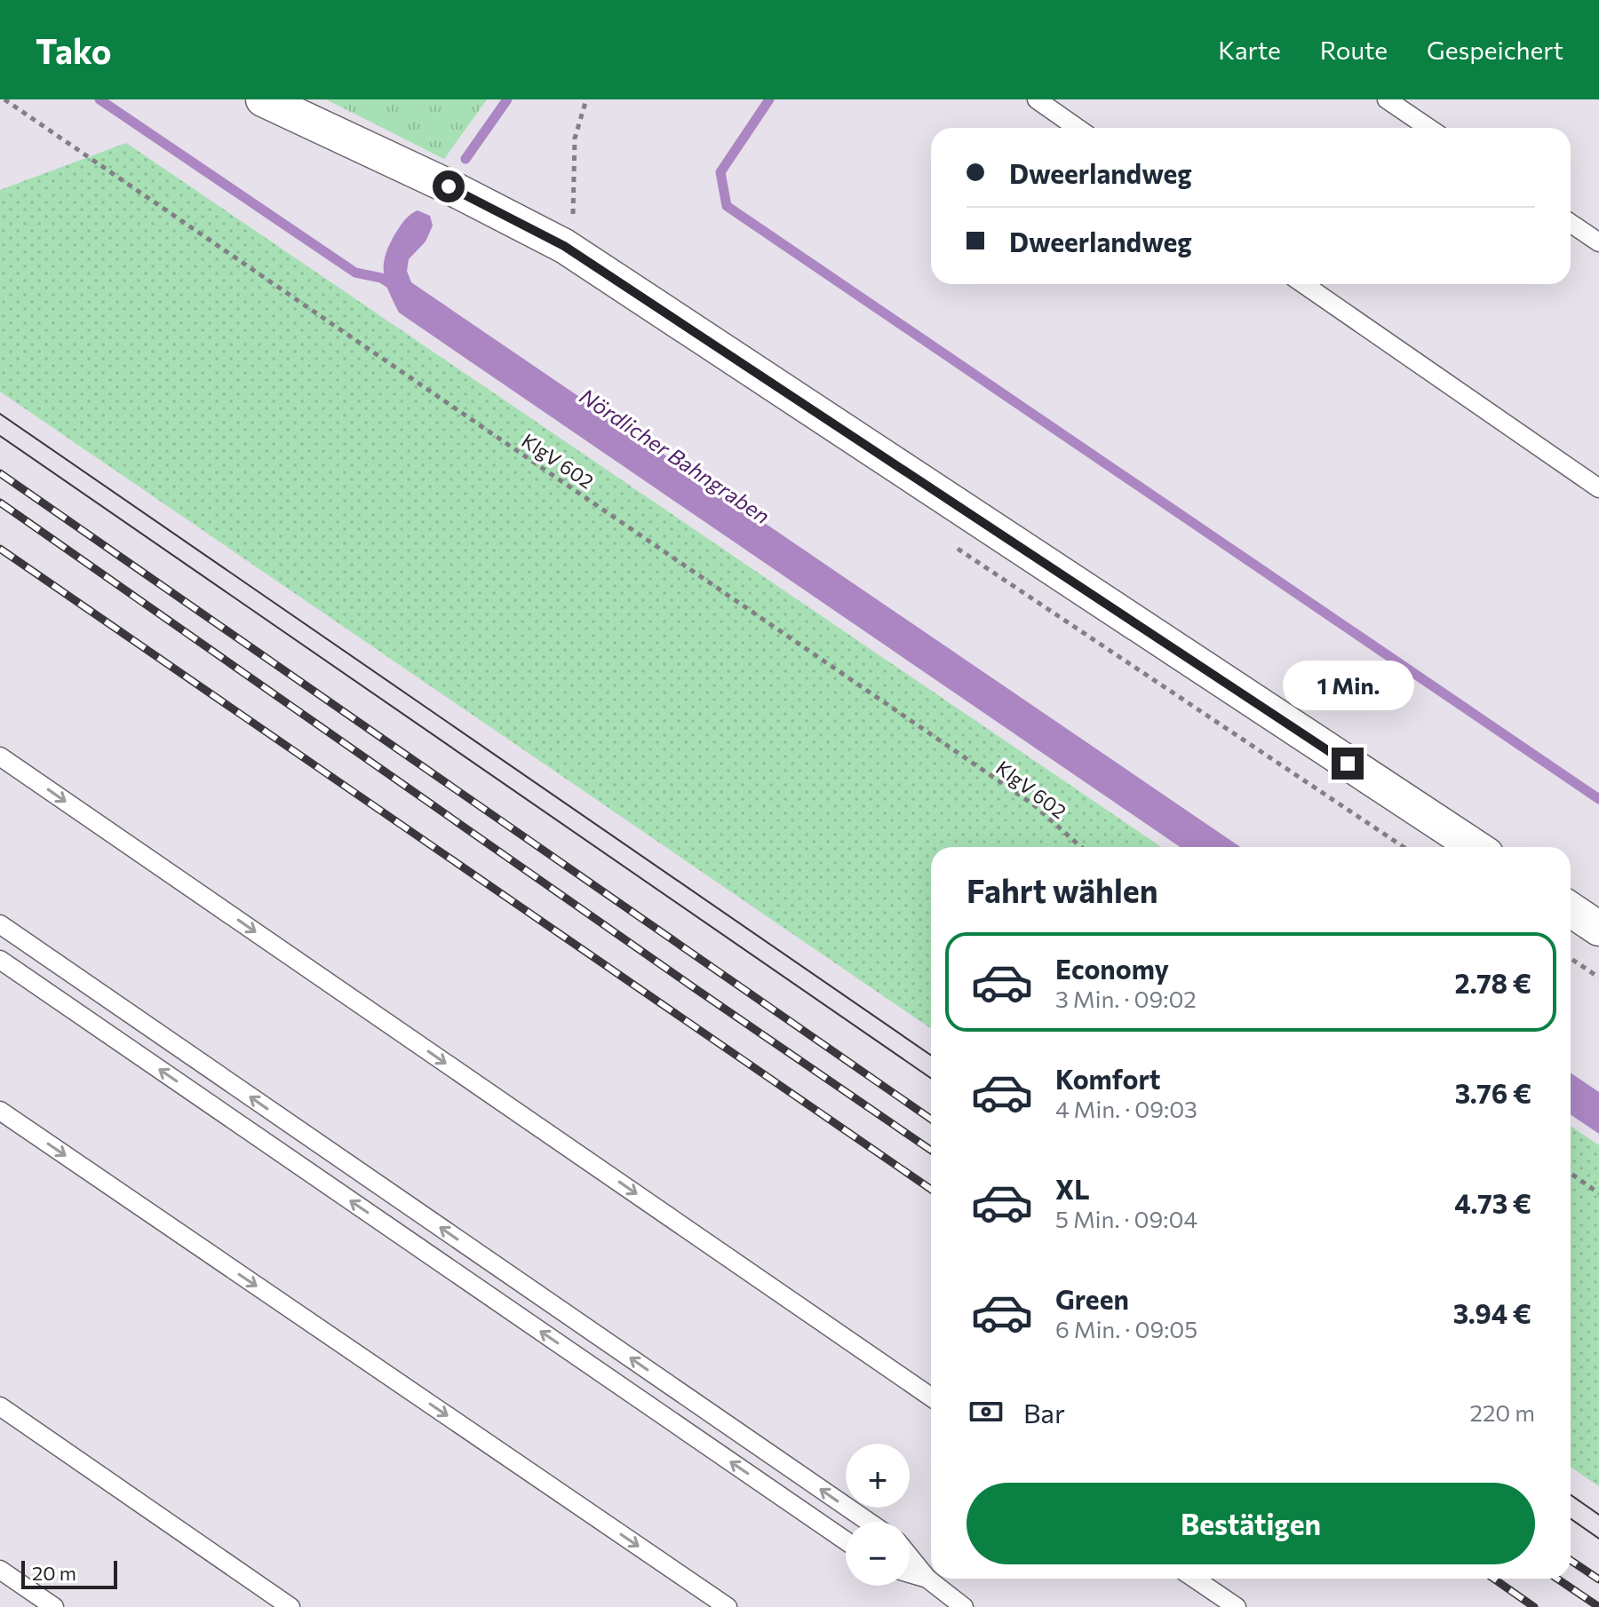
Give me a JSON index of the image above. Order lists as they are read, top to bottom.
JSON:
{
  "streets": {
    "path": ["KlgV 602"]
  },
  "water": ["Nördlicher Bahngraben"],
  "scale_bar": "20 m",
  "page": {
    "header": "Tako",
    "nav": ["Karte", "Route", "Gespeichert"],
    "banner": ["Dweerlandweg", "Dweerlandweg"],
    "bubble": "1 Min.",
    "heading": "Fahrt wählen",
    "list": [
      {
        "name": "Economy",
        "note": "3 Min. · 09:02",
        "value": "2.78 €"
      },
      {
        "name": "Komfort",
        "note": "4 Min. · 09:03",
        "value": "3.76 €"
      },
      {
        "name": "XL",
        "note": "5 Min. · 09:04",
        "value": "4.73 €"
      },
      {
        "name": "Green",
        "note": "6 Min. · 09:05",
        "value": "3.94 €"
      }
    ],
    "pay": ["Bar", "220 m"],
    "map_buttons": ["+", "−"],
    "buttons": "Bestätigen",
    "scale": "20 m"
  }
}
